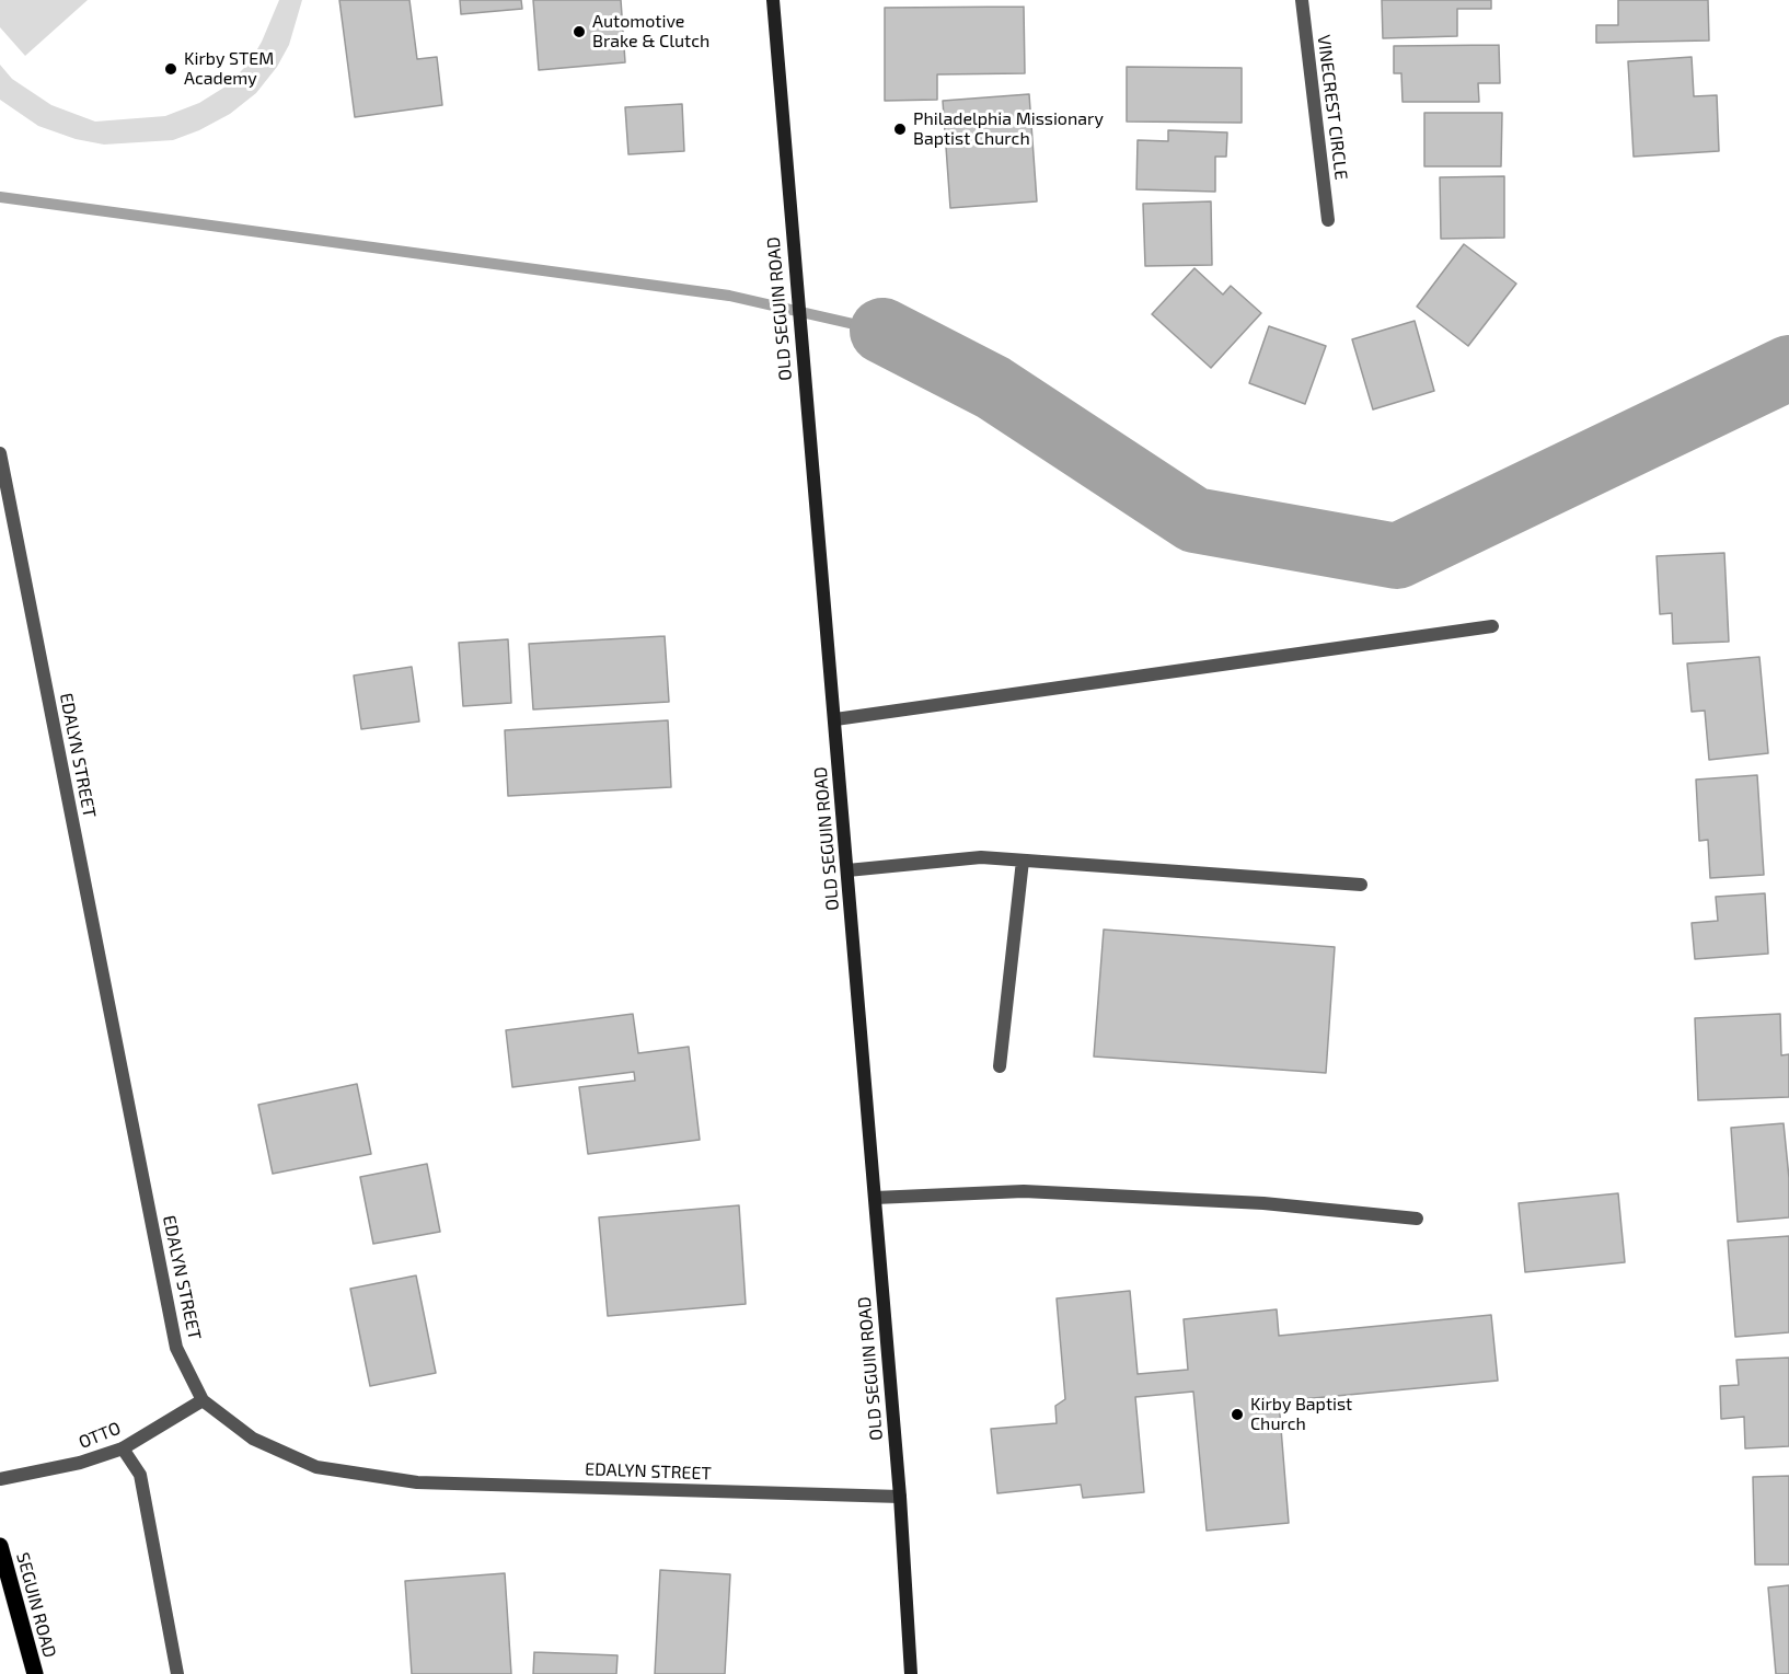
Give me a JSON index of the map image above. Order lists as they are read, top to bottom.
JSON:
{
  "streets": {
    "main road": ["SEGUIN ROAD"],
    "street": [
      "VINECREST CIRCLE",
      "OLD SEGUIN ROAD",
      "EDALYN STREET",
      "OTTO"
    ]
  },
  "crossings": [
    ["OLD SEGUIN ROAD", "EDALYN STREET"],
    ["EDALYN STREET", "OTTO"]
  ],
  "places": [
    "Automotive Brake & Clutch",
    "Kirby STEM Academy",
    "Philadelphia Missionary Baptist Church",
    "Kirby Baptist Church"
  ]
}
